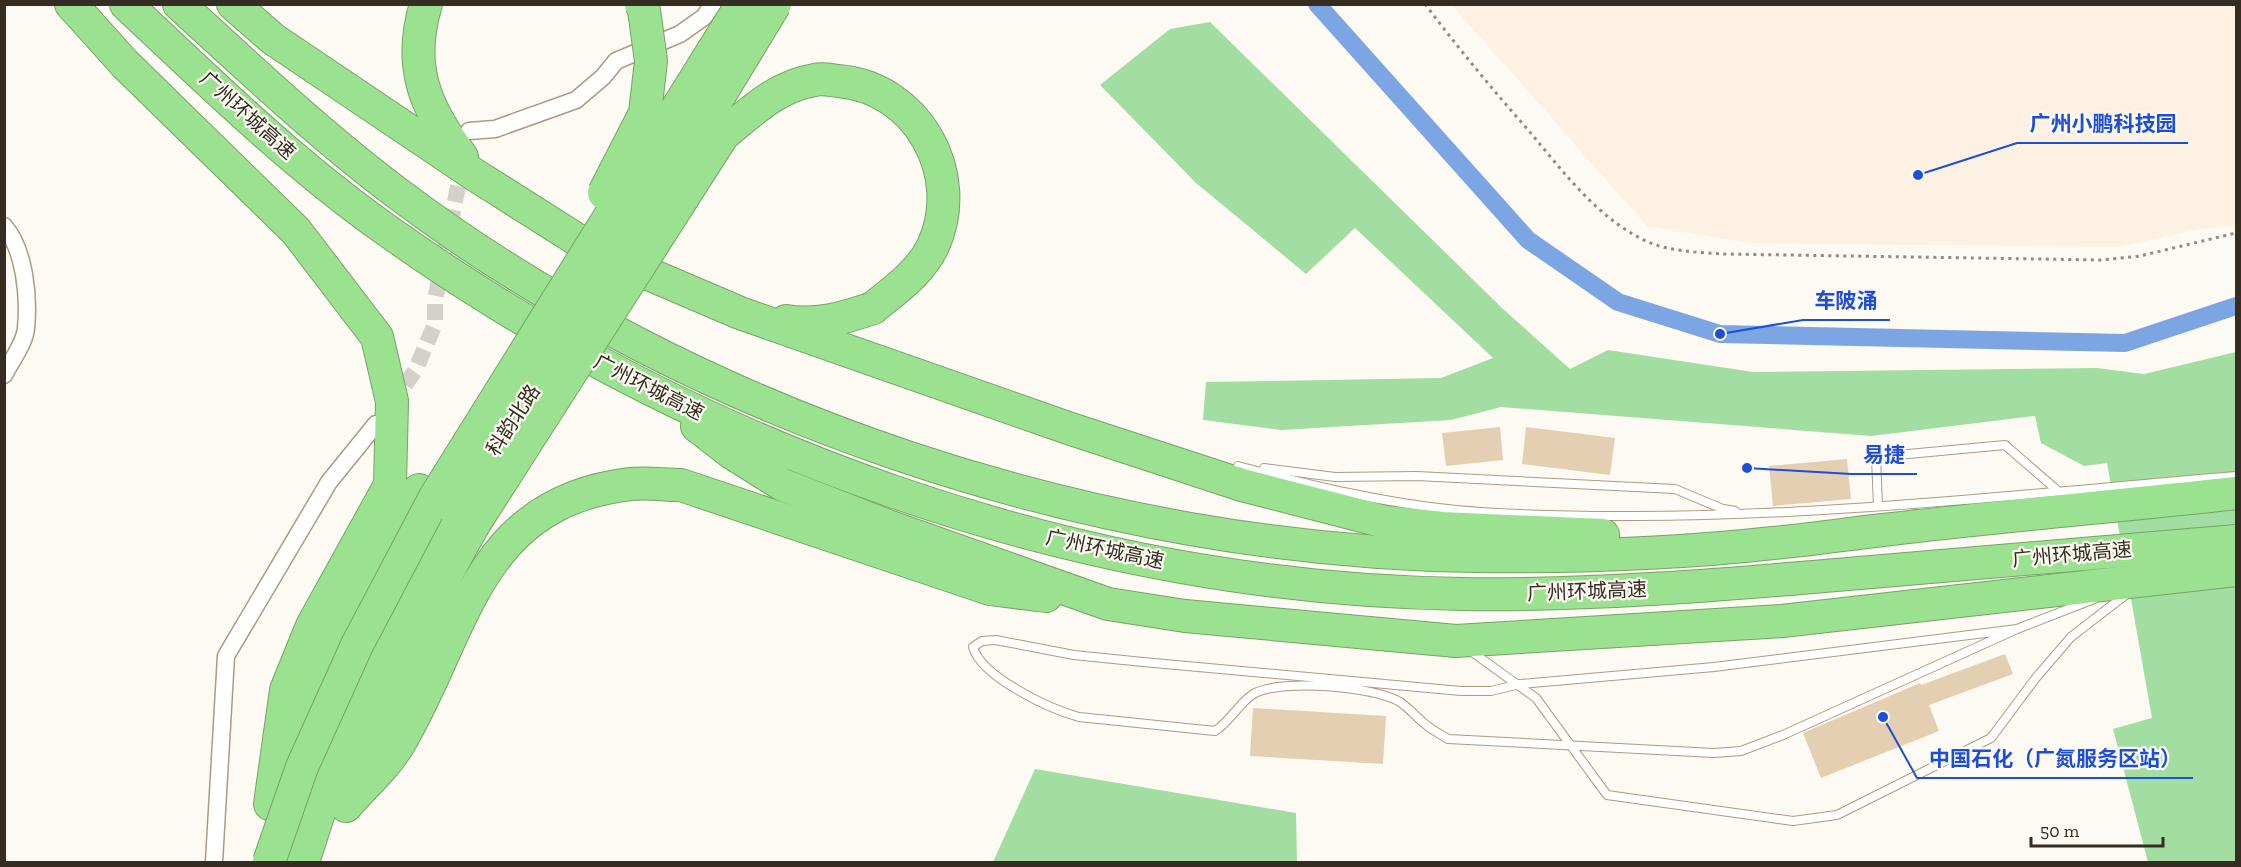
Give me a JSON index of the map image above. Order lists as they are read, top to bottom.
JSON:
{
  "streets": {
    "highway": ["广州环城高速", "科韵北路"]
  },
  "places": [
    "广州小鹏科技园",
    "车陂涌",
    "易捷",
    "中国石化（广氮服务区站）"
  ],
  "scale_bar": "50 m"
}
